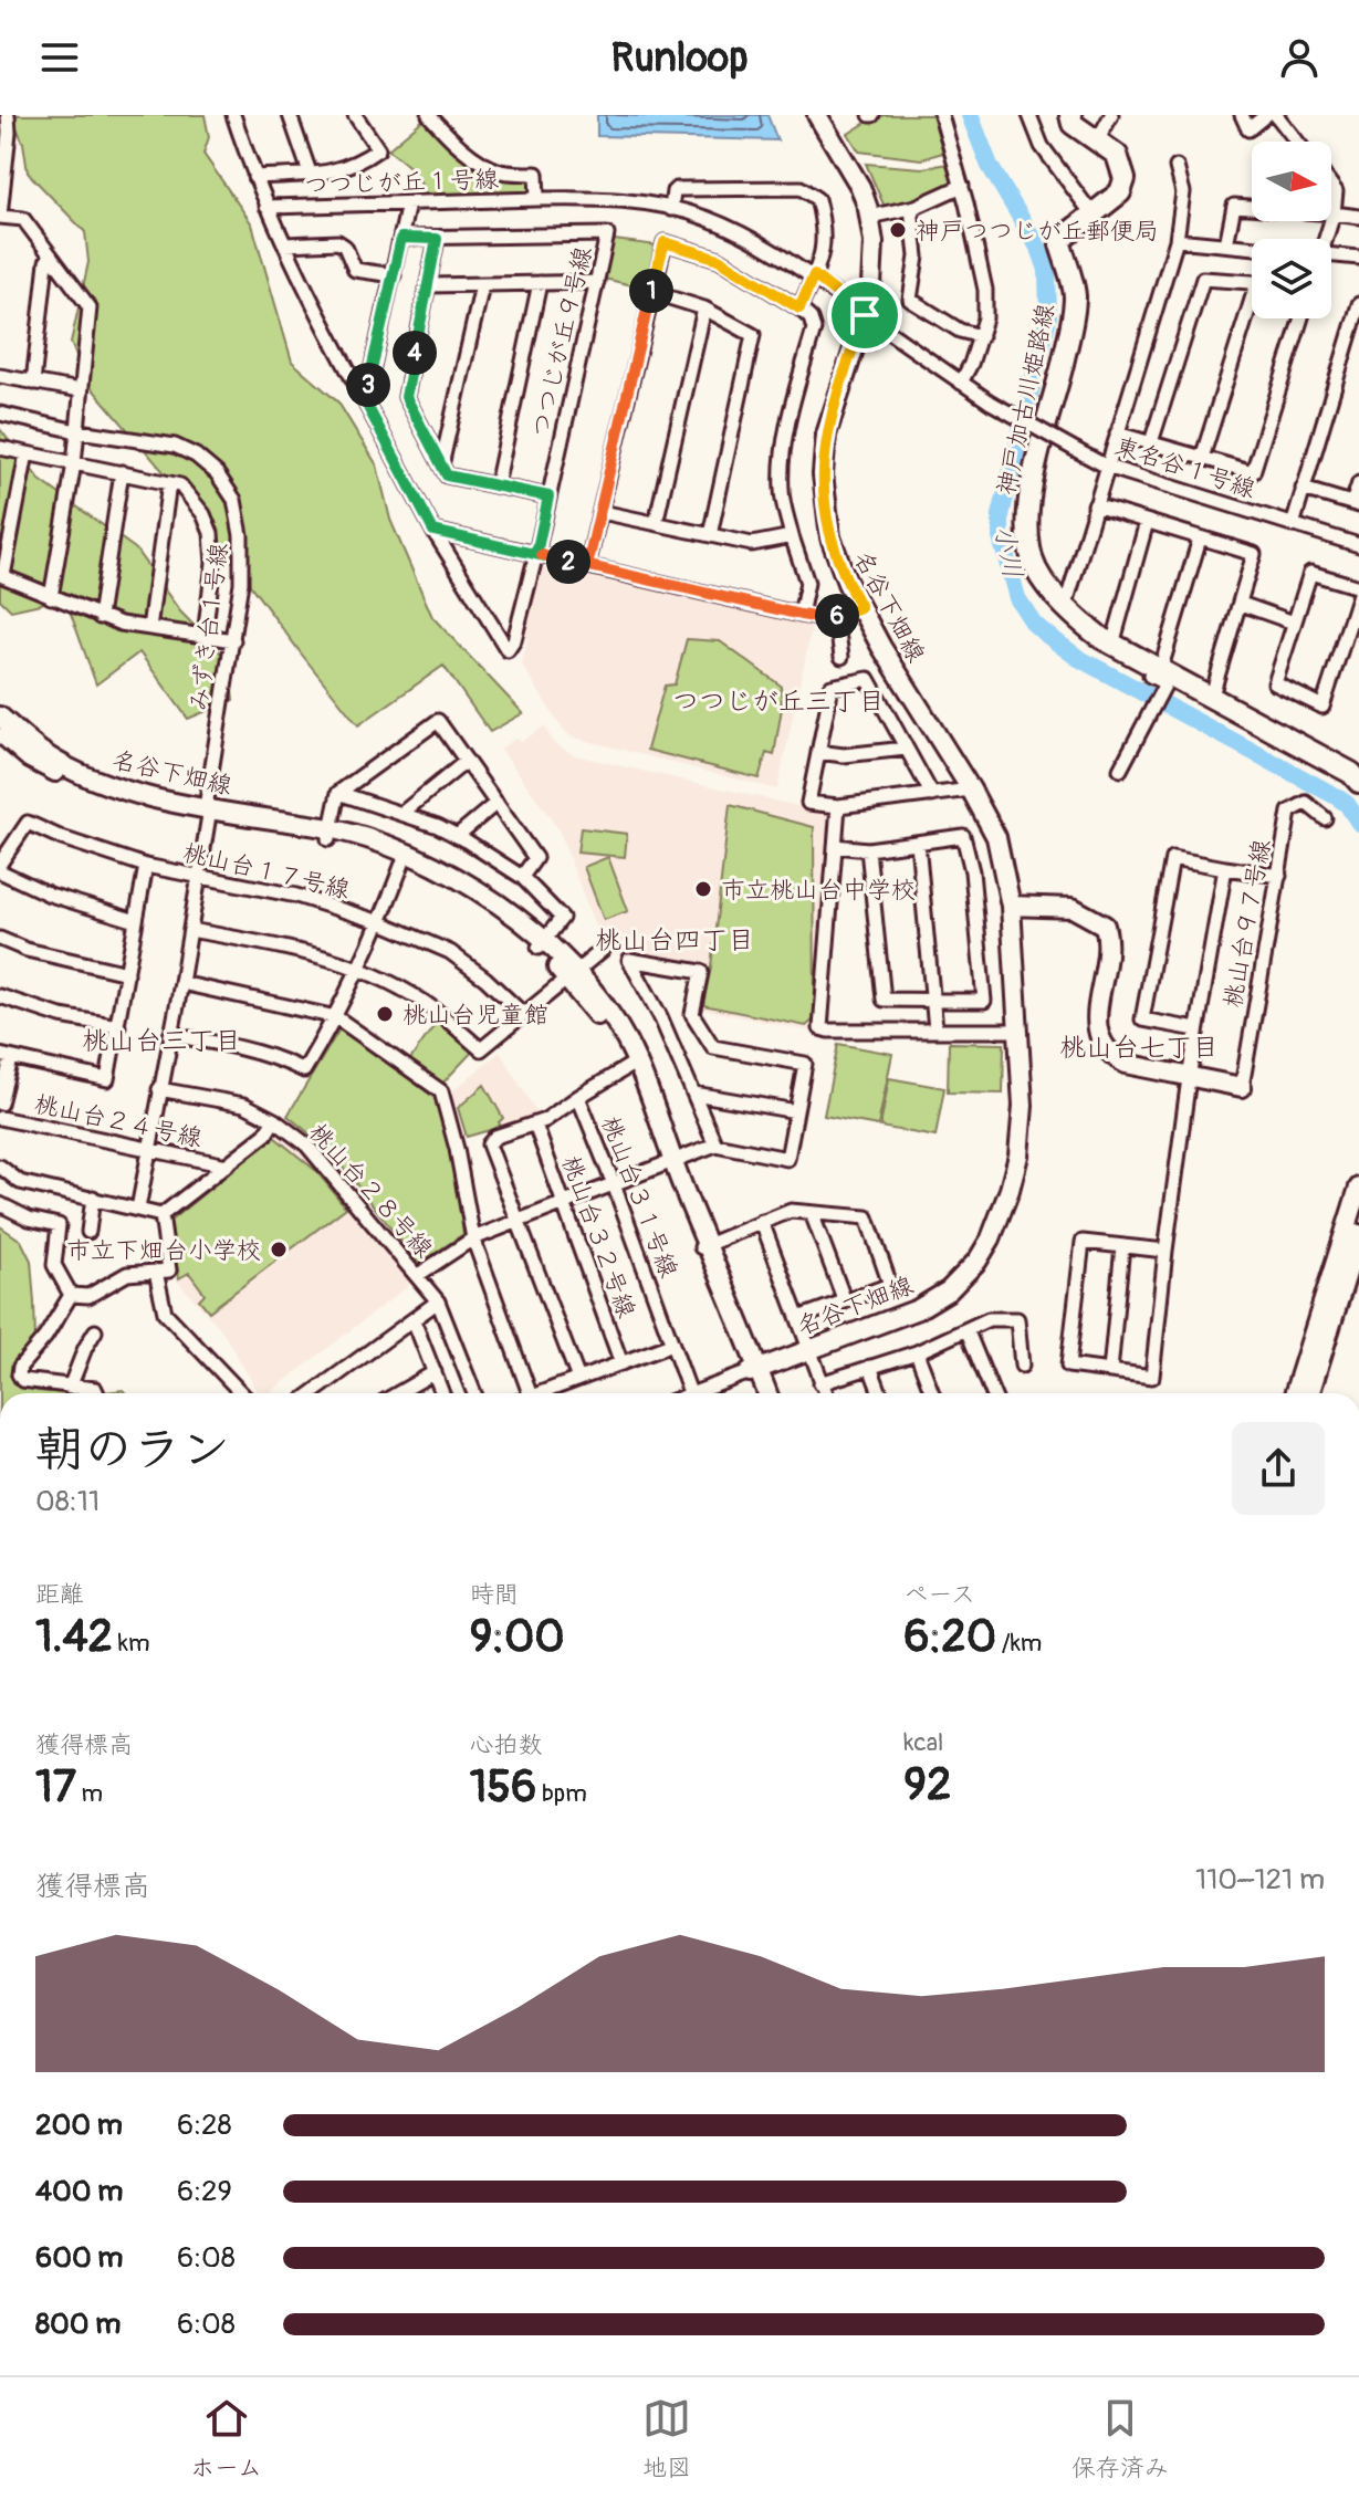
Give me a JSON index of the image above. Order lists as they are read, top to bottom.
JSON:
{
  "streets": {
    "main road": ["神戸加古川姫路線"],
    "street": [
      "つつじが丘１号線",
      "つつじが丘９号線",
      "東名谷１号線",
      "名谷下畑線",
      "みずき台１号線",
      "桃山台１７号線",
      "桃山台９７号線",
      "桃山台２４号線",
      "桃山台２８号線",
      "桃山台３１号線",
      "桃山台３２号線"
    ]
  },
  "crossings": [
    ["東名谷１号線", "名谷下畑線"],
    ["名谷下畑線", "みずき台１号線"],
    ["名谷下畑線", "桃山台９７号線"],
    ["みずき台１号線", "桃山台１７号線"],
    ["みずき台１号線", "桃山台２４号線"],
    ["みずき台１号線", "桃山台２８号線"],
    ["桃山台３１号線", "桃山台３２号線"]
  ],
  "districts": [
    "つつじが丘三丁目",
    "桃山台四丁目",
    "桃山台三丁目",
    "桃山台七丁目"
  ],
  "water": ["小川"],
  "places": [
    "神戸つつじが丘郵便局",
    "市立桃山台中学校",
    "桃山台児童館",
    "市立下畑台小学校"
  ],
  "north": "right",
  "page": {
    "header": "Runloop",
    "pins": [
      "1",
      "4",
      "3",
      "2",
      "6"
    ],
    "heading": ["朝のラン", "08:11"],
    "stats": [
      ["距離", "1.42 km"],
      ["時間", "9:00"],
      ["ペース", "6:20 /km"],
      ["獲得標高", "17 m"],
      ["心拍数", "156 bpm"],
      ["kcal", "92"]
    ],
    "chart": ["獲得標高", "110–121 m"],
    "list": [
      {
        "name": "200 m",
        "note": "6:28"
      },
      {
        "name": "400 m",
        "note": "6:29"
      },
      {
        "name": "600 m",
        "note": "6:08"
      },
      {
        "name": "800 m",
        "note": "6:08"
      }
    ],
    "tabs": ["ホーム", "地図", "保存済み"]
  }
}
